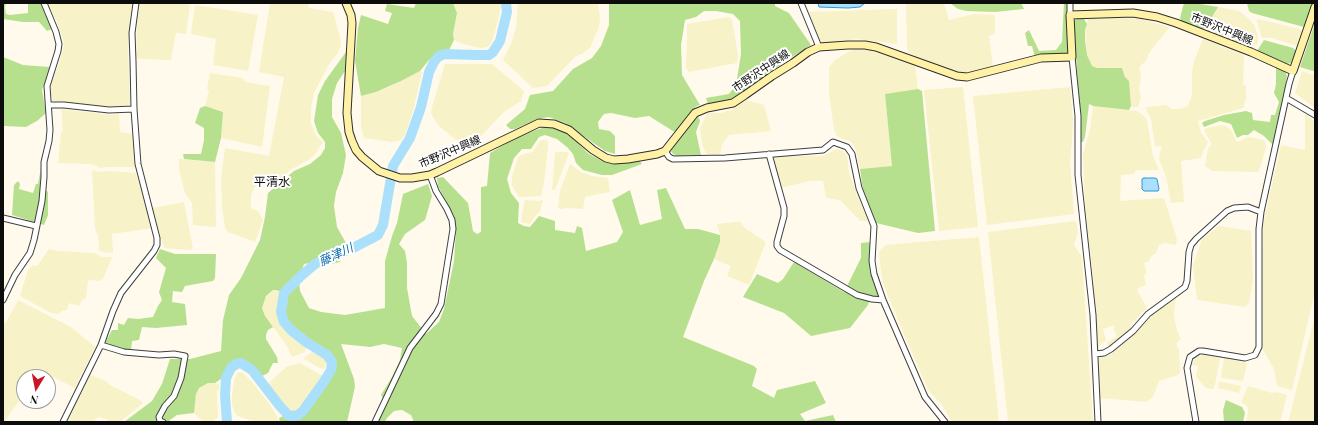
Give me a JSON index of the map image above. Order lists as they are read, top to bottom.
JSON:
{
  "streets": {
    "main road": ["市野沢中興線"]
  },
  "districts": ["平清水"],
  "water": ["藤津川"],
  "north": "bottom"
}
